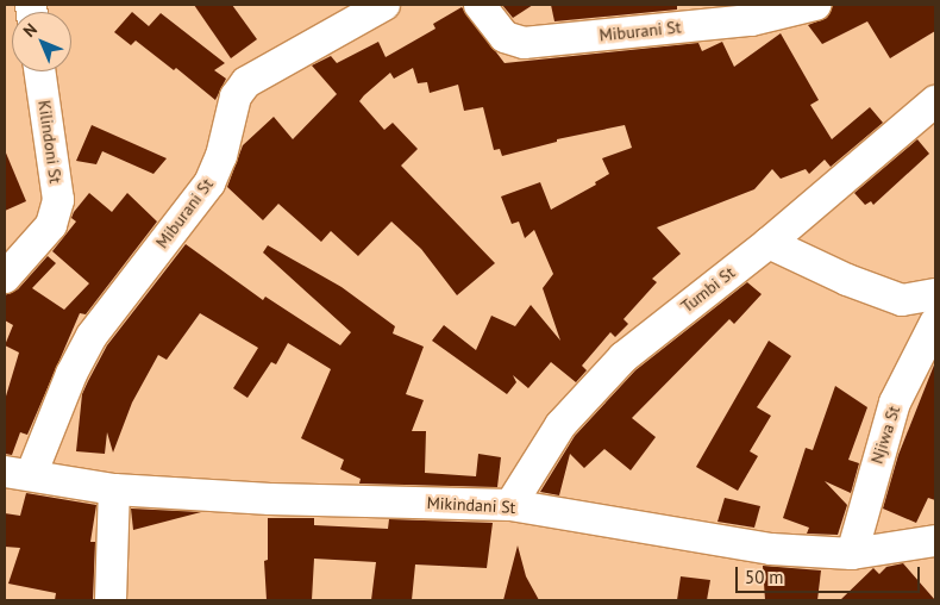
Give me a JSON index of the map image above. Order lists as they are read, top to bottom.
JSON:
{
  "streets": {
    "street": [
      "Miburani St",
      "Kilindoni St",
      "Tumbi St",
      "Njiwa St",
      "Mikindani St"
    ]
  },
  "crossings": [
    ["Miburani St", "Mikindani St"],
    ["Tumbi St", "Mikindani St"],
    ["Njiwa St", "Mikindani St"]
  ],
  "scale_bar": "50 m",
  "north": "top left"
}
